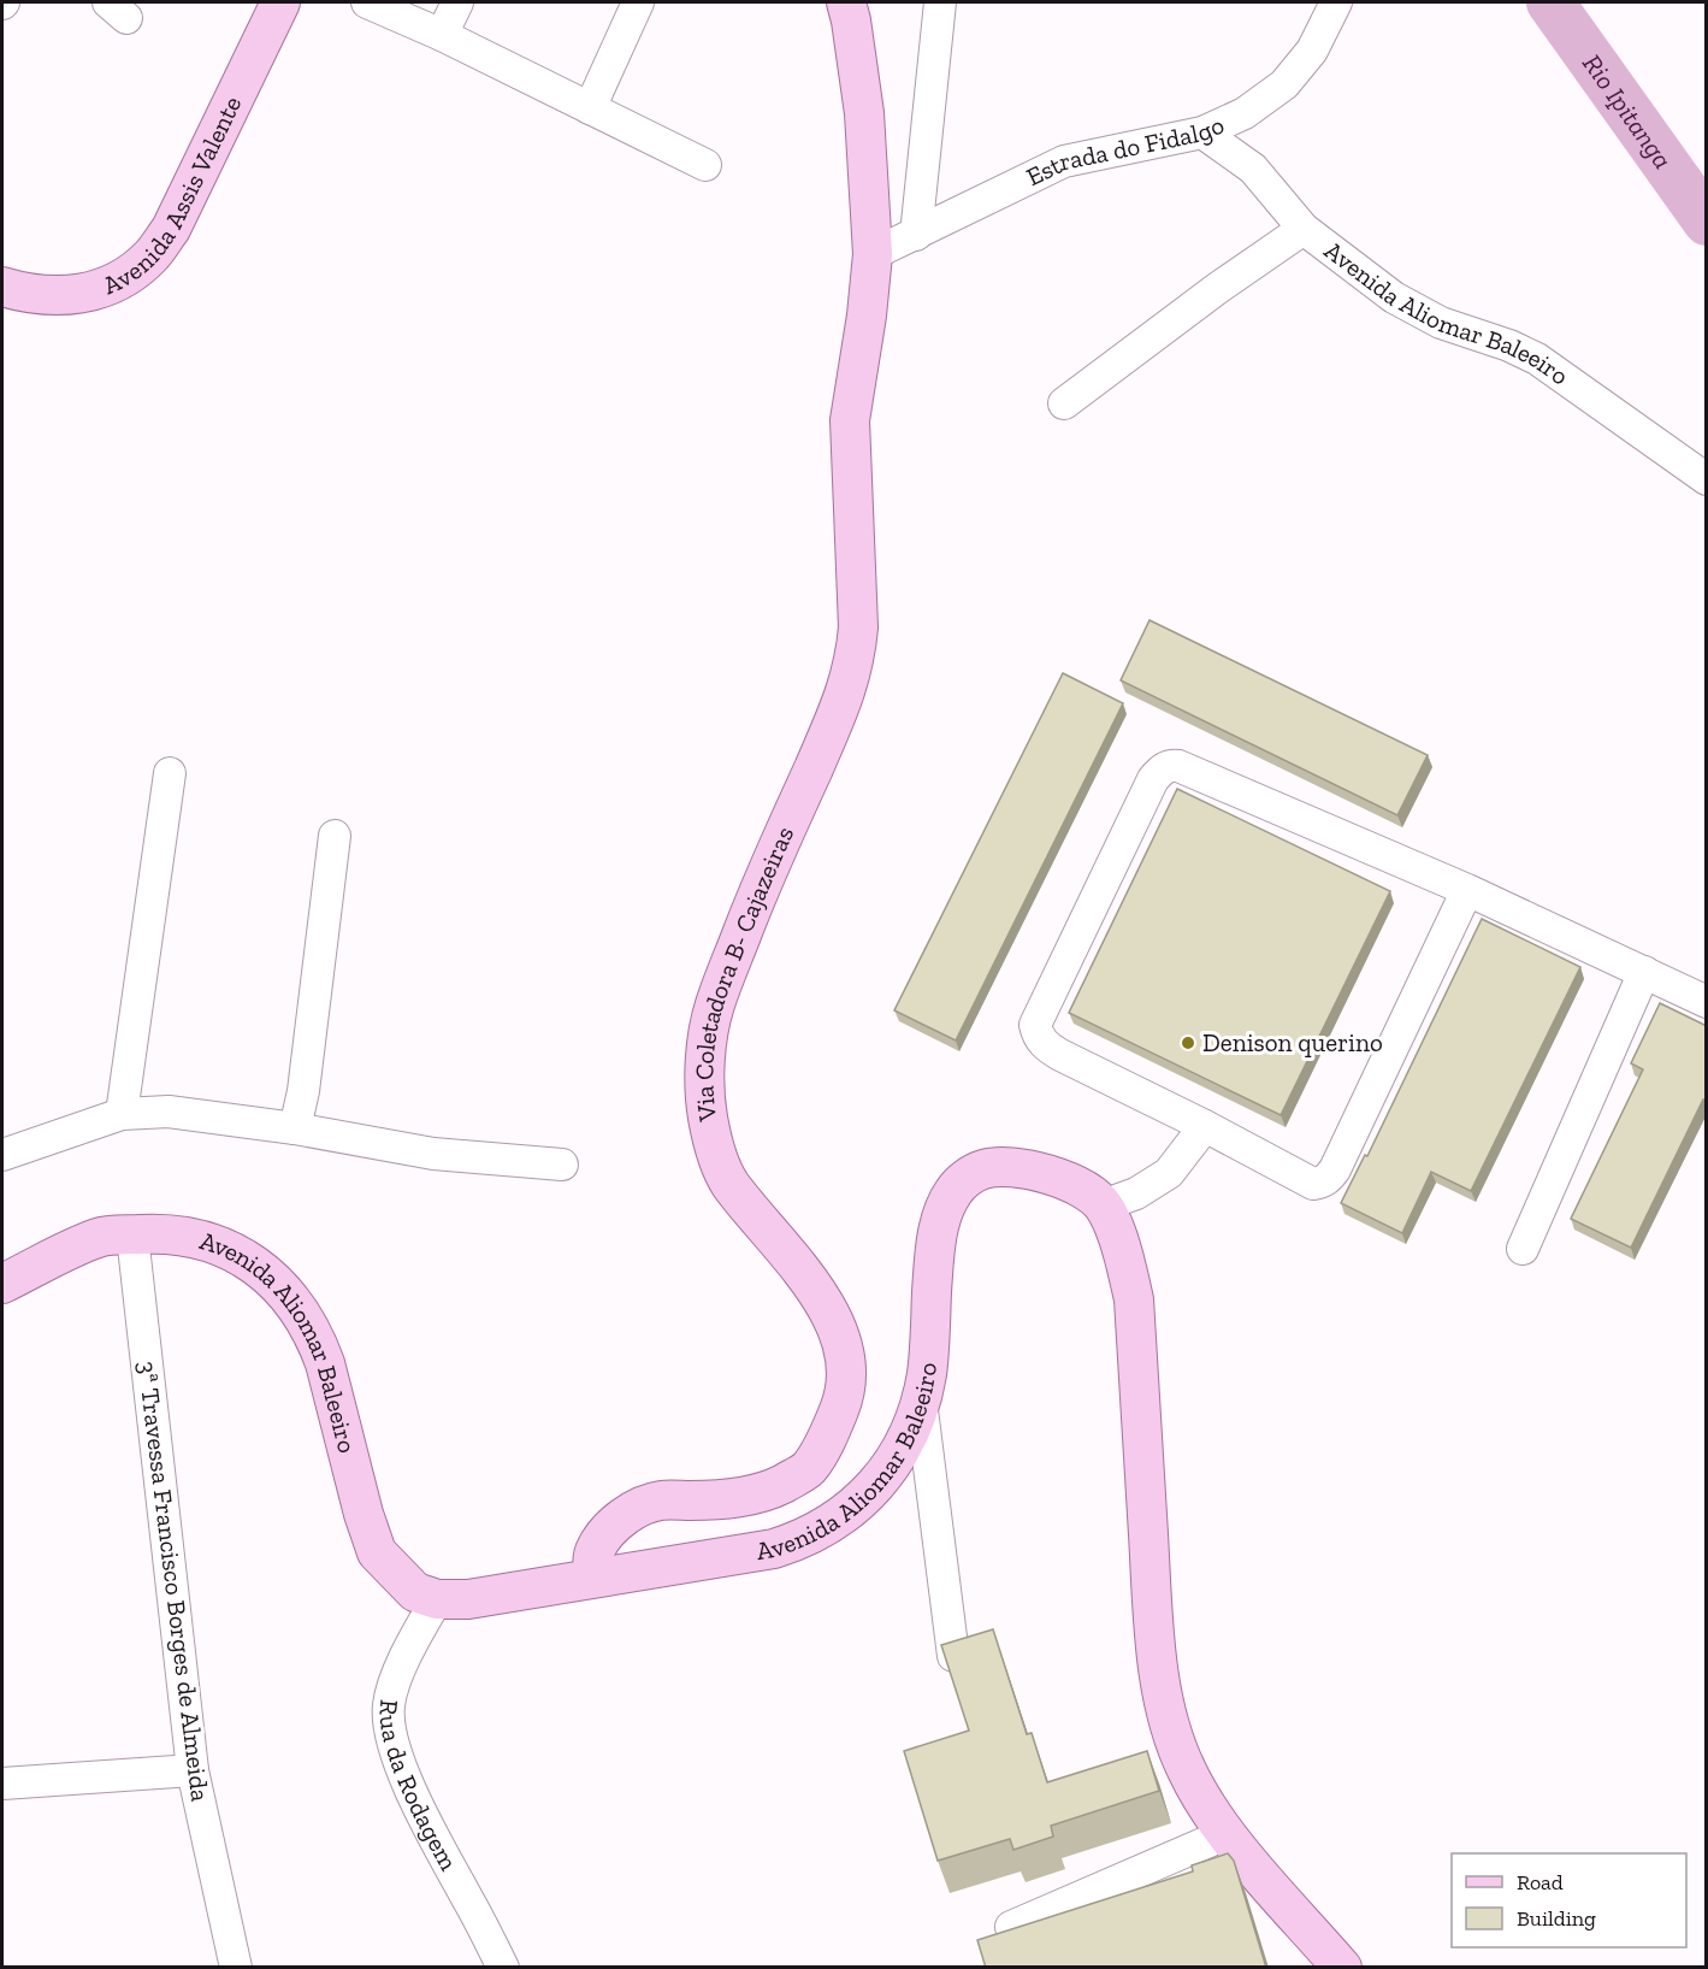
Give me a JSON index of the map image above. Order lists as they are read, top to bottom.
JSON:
{
  "streets": {
    "main road": ["Avenida Assis Valente", "Avenida Aliomar Baleeiro", "Via Coletadora B- Cajazeiras"],
    "street": ["Estrada do Fidalgo", "3ª Travessa Francisco Borges de Almeida", "Rua da Rodagem"]
  },
  "crossings": [
    ["Estrada do Fidalgo", "Avenida Aliomar Baleeiro"],
    ["Estrada do Fidalgo", "Via Coletadora B- Cajazeiras"],
    ["Avenida Aliomar Baleeiro", "Via Coletadora B- Cajazeiras"],
    ["Avenida Aliomar Baleeiro", "3ª Travessa Francisco Borges de Almeida"],
    ["Avenida Aliomar Baleeiro", "Rua da Rodagem"]
  ],
  "water": ["Rio Ipitanga"],
  "places": ["Denison querino"],
  "legend": ["Road", "Building"]
}
